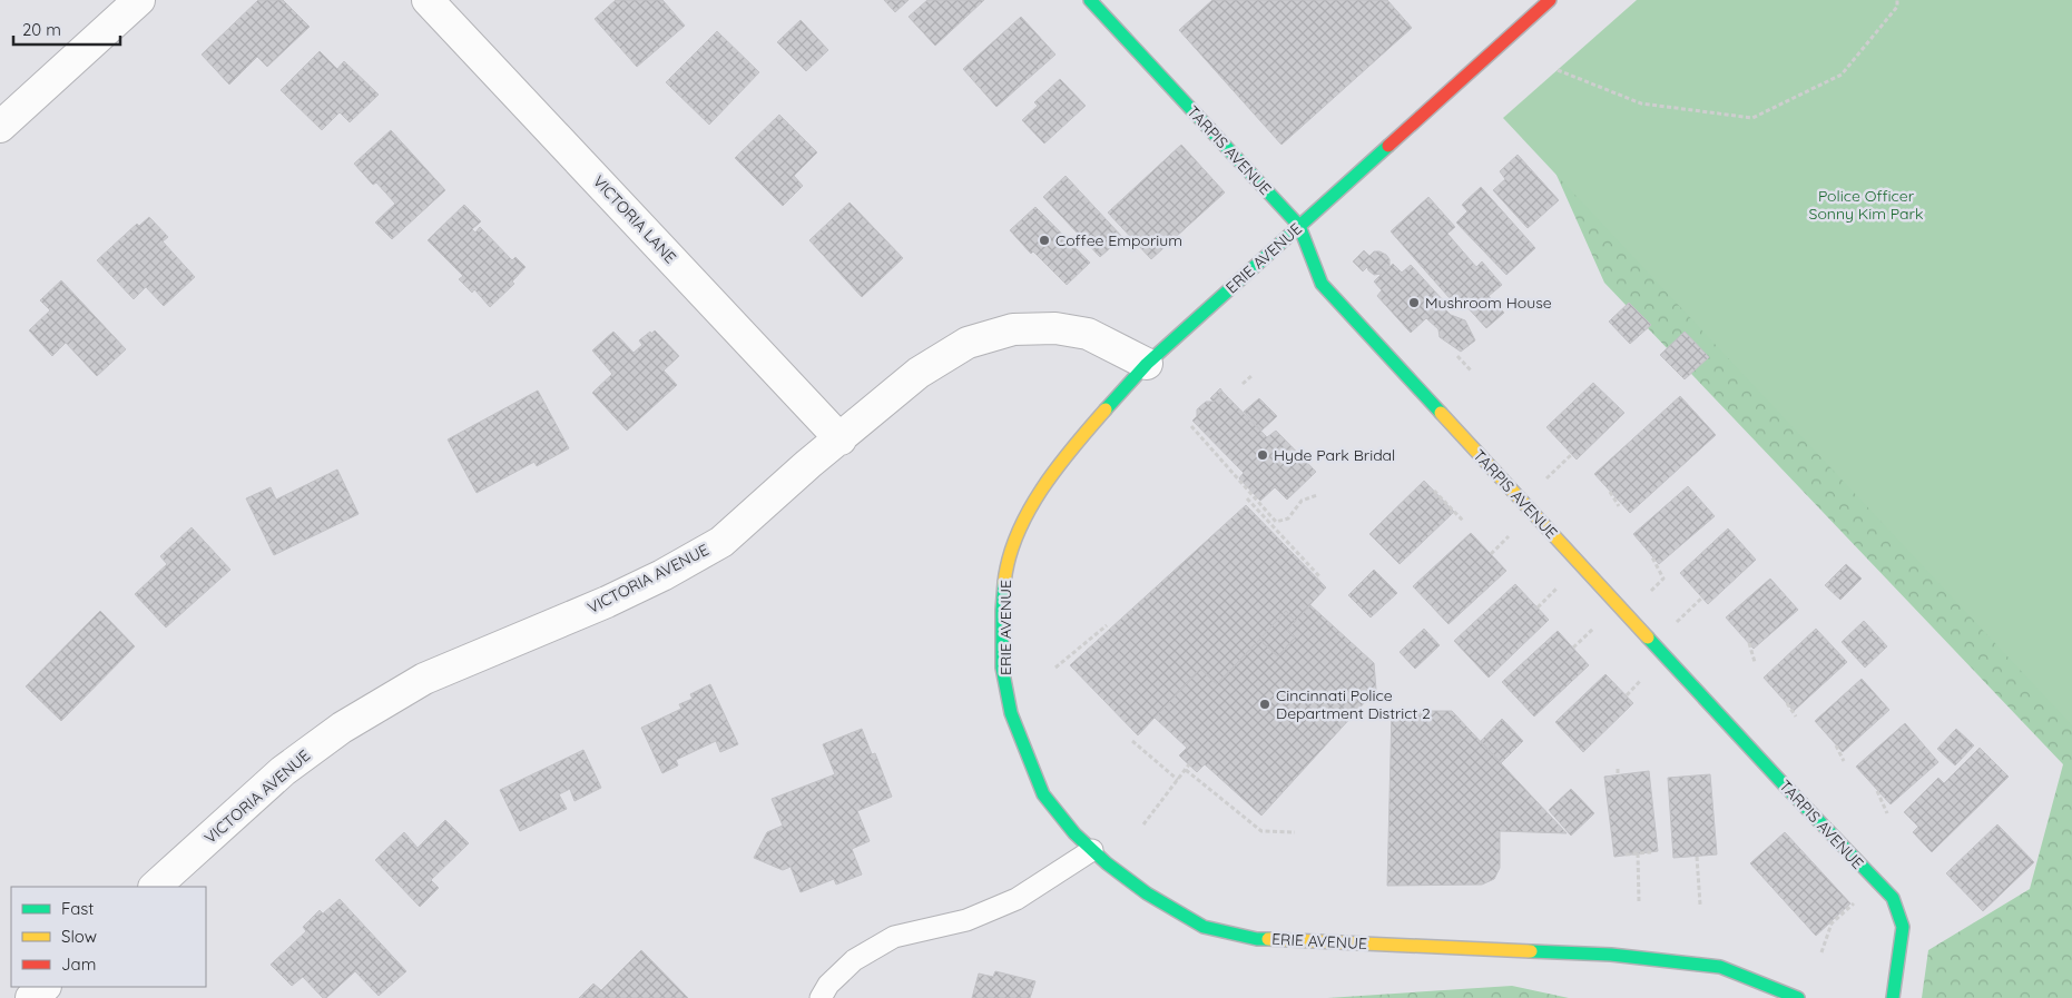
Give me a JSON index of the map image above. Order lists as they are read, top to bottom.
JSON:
{
  "streets": {
    "street": [
      "TARPIS AVENUE",
      "VICTORIA LANE",
      "ERIE AVENUE",
      "VICTORIA AVENUE"
    ]
  },
  "crossings": [
    ["TARPIS AVENUE", "ERIE AVENUE"],
    ["VICTORIA LANE", "VICTORIA AVENUE"],
    ["ERIE AVENUE", "VICTORIA AVENUE"]
  ],
  "parks": ["Police Officer Sonny Kim Park"],
  "places": [
    "Coffee Emporium",
    "Mushroom House",
    "Hyde Park Bridal",
    "Cincinnati Police Department District 2"
  ],
  "legend": ["Fast", "Slow", "Jam"],
  "scale_bar": "20 m"
}
